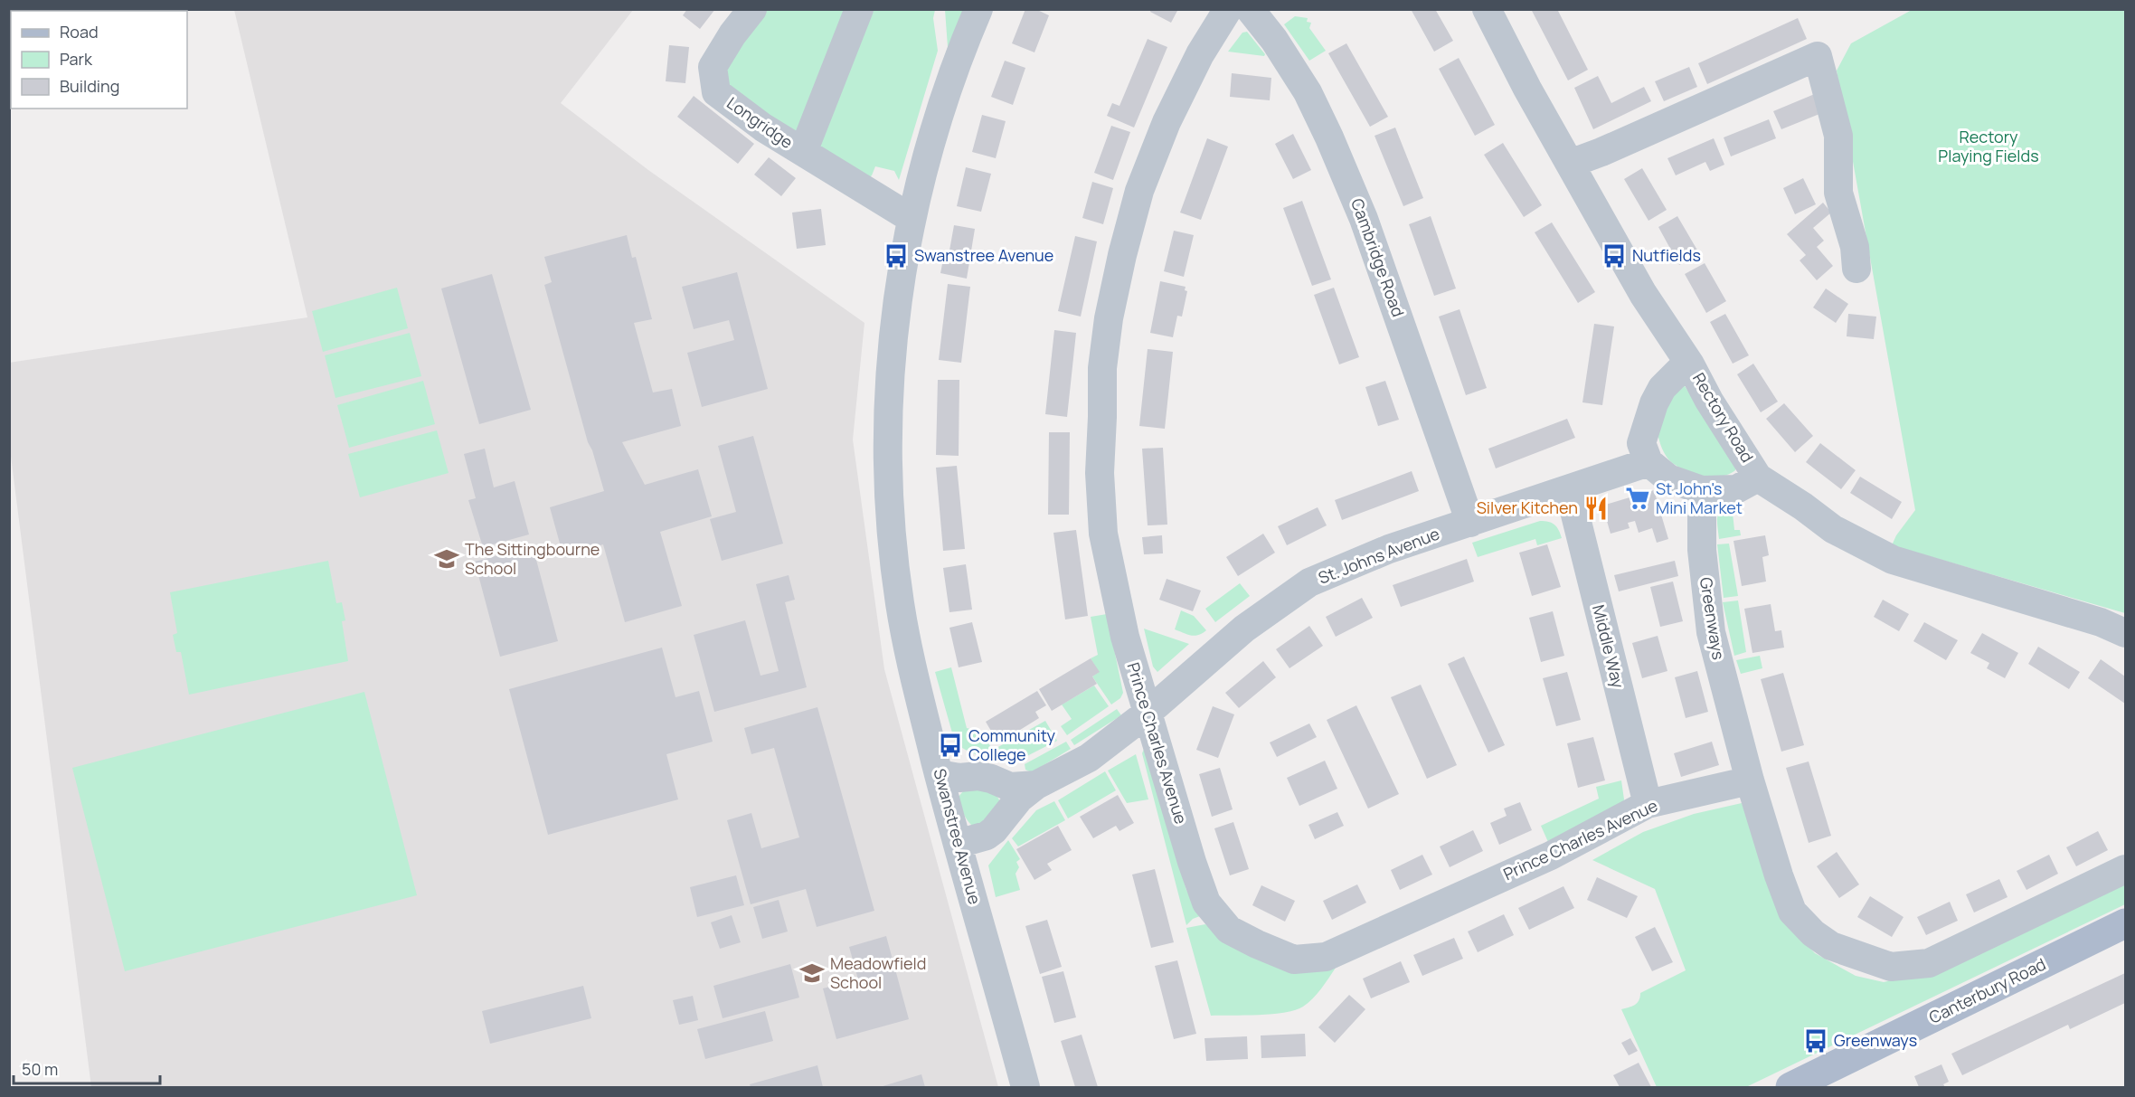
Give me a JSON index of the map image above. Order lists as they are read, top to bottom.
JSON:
{
  "streets": {
    "main road": ["Canterbury Road"],
    "street": [
      "Longridge",
      "Cambridge Road",
      "Rectory Road",
      "St. Johns Avenue",
      "Greenways",
      "Middle Way",
      "Prince Charles Avenue",
      "Swanstree Avenue"
    ]
  },
  "crossings": [
    ["Longridge", "Swanstree Avenue"],
    ["Cambridge Road", "St. Johns Avenue"],
    ["St. Johns Avenue", "Middle Way"],
    ["St. Johns Avenue", "Prince Charles Avenue"],
    ["St. Johns Avenue", "Swanstree Avenue"],
    ["Greenways", "Prince Charles Avenue"],
    ["Middle Way", "Prince Charles Avenue"]
  ],
  "parks": ["Rectory Playing Fields"],
  "places": {
    "bus stop": [
      "Swanstree Avenue",
      "Nutfields",
      "Community College",
      "Greenways"
    ],
    "supermarket": ["St John's Mini Market"],
    "restaurant": ["Silver Kitchen"],
    "school or university": ["The Sittingbourne School", "Meadowfield School"]
  },
  "legend": ["Road", "Park", "Building"],
  "scale_bar": "50 m"
}
